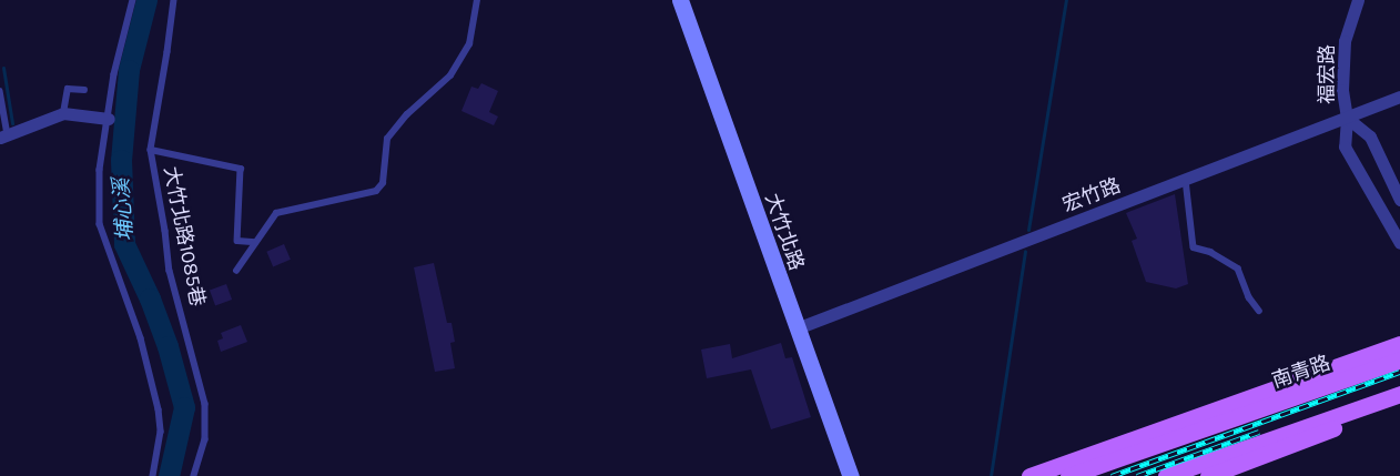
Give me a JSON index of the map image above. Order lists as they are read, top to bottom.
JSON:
{
  "streets": {
    "main road": ["南青路"],
    "street": ["福宏路", "宏竹路", "大竹北路"],
    "lane": ["大竹北路1085巷"]
  },
  "crossings": [
    ["福宏路", "宏竹路"],
    ["宏竹路", "大竹北路"]
  ],
  "water": ["埔心溪"]
}
